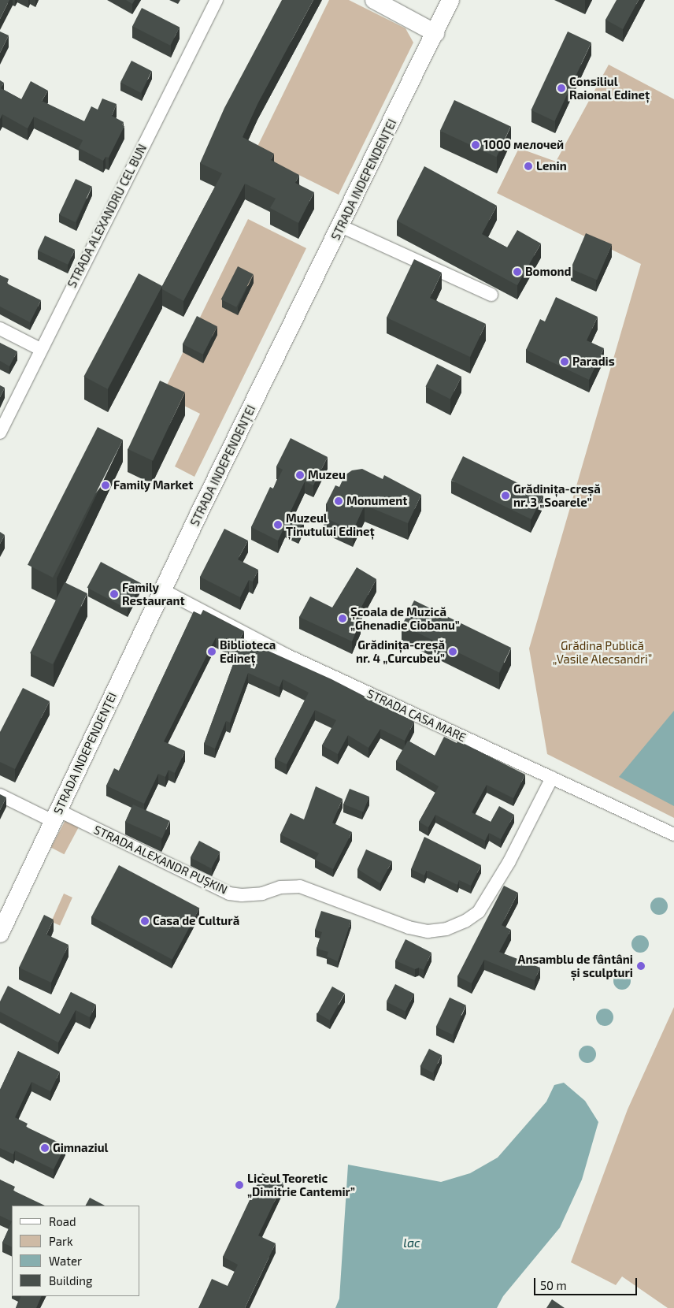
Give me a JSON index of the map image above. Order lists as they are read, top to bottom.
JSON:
{
  "streets": {
    "main road": ["STRADA INDEPENDENȚEI"],
    "street": ["STRADA ALEXANDRU CEL BUN", "STRADA CASA MARE", "STRADA ALEXANDR PUȘKIN"]
  },
  "crossings": [
    ["STRADA INDEPENDENȚEI", "STRADA CASA MARE"],
    ["STRADA INDEPENDENȚEI", "STRADA ALEXANDR PUȘKIN"],
    ["STRADA CASA MARE", "STRADA ALEXANDR PUȘKIN"]
  ],
  "water": ["lac"],
  "parks": ["Grădina Publică „Vasile Alecsandri”"],
  "places": [
    "Consiliul Raional Edineț",
    "1000 мелочей",
    "Lenin",
    "Bomond",
    "Paradis",
    "Muzeu",
    "Family Market",
    "Grădinița-creșă nr. 3 „Soarele”",
    "Monument",
    "Muzeul Ținutului Edineț",
    "Family Restaurant",
    "Școala de Muzică „Ghenadie Ciobanu”",
    "Biblioteca Edineț",
    "Grădinița-creșă nr. 4 „Curcubeu”",
    "Casa de Cultură",
    "Ansamblu de fântâni și sculpturi",
    "Gimnaziul",
    "Liceul Teoretic „Dimitrie Cantemir”"
  ],
  "legend": [
    "Road",
    "Park",
    "Water",
    "Building"
  ],
  "scale_bar": "50 m"
}
